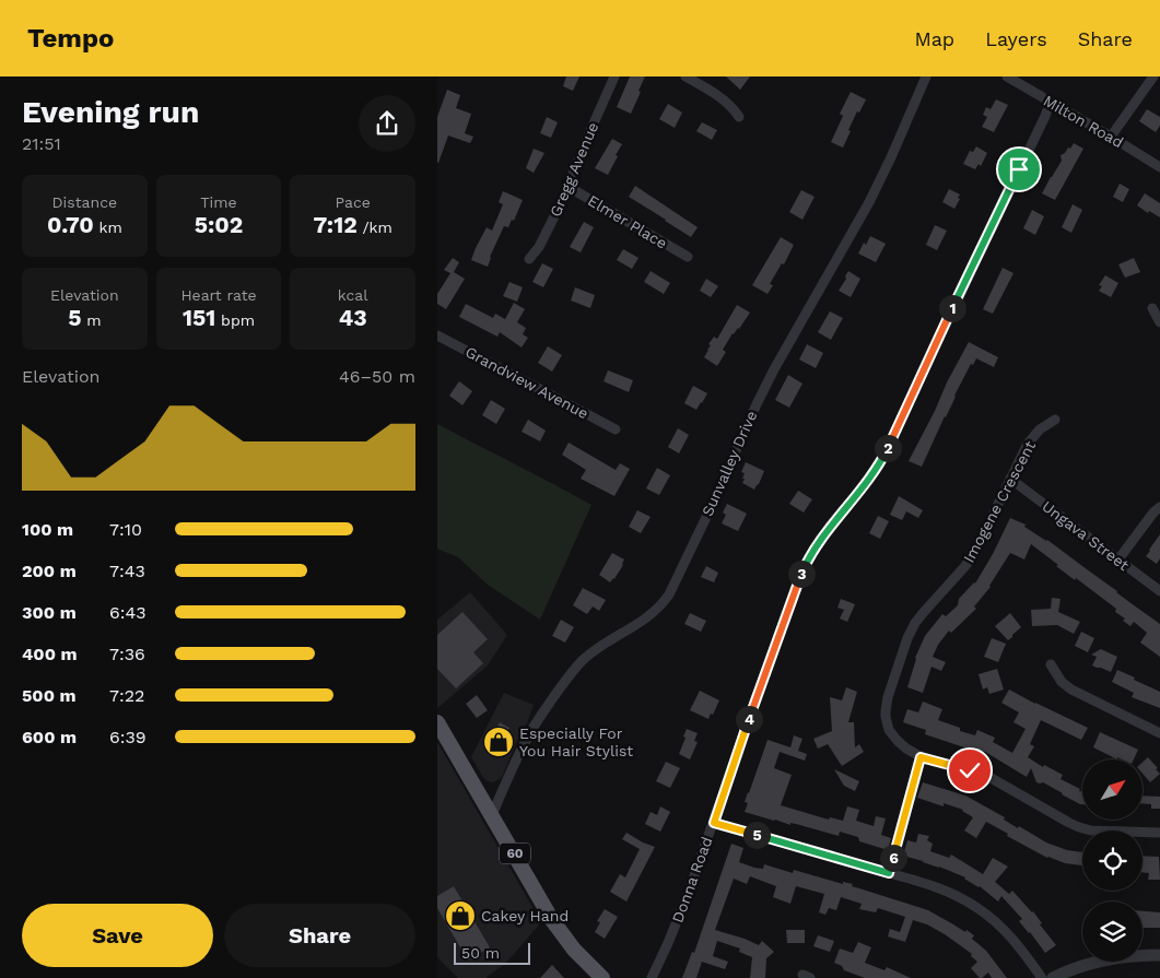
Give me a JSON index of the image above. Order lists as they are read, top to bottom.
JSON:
{
  "streets": {
    "main road": ["60"],
    "street": [
      "Milton Road",
      "Gregg Avenue",
      "Elmer Place",
      "Grandview Avenue",
      "Sunvalley Drive",
      "Imogene Crescent",
      "Ungava Street",
      "Donna Road"
    ]
  },
  "crossings": [
    ["Milton Road", "Donna Road"],
    ["Gregg Avenue", "Elmer Place"],
    ["Sunvalley Drive", "60"],
    ["Imogene Crescent", "Ungava Street"]
  ],
  "places": {
    "shop": ["Especially For You Hair Stylist", "Cakey Hand"]
  },
  "scale_bar": "50 m",
  "north": "top right",
  "page": {
    "header": "Tempo",
    "nav": ["Map", "Layers", "Share"],
    "heading": ["Evening run", "21:51"],
    "stats": [
      ["Distance", "0.70 km"],
      ["Time", "5:02"],
      ["Pace", "7:12 /km"],
      ["Elevation", "5 m"],
      ["Heart rate", "151 bpm"],
      ["kcal", "43"]
    ],
    "pins": [
      "1",
      "2",
      "3",
      "4",
      "5",
      "6"
    ],
    "chart": ["Elevation", "46–50 m"],
    "list": [
      {
        "name": "100 m",
        "note": "7:10"
      },
      {
        "name": "200 m",
        "note": "7:43"
      },
      {
        "name": "300 m",
        "note": "6:43"
      },
      {
        "name": "400 m",
        "note": "7:36"
      },
      {
        "name": "500 m",
        "note": "7:22"
      },
      {
        "name": "600 m",
        "note": "6:39"
      }
    ],
    "buttons": ["Save", "Share"],
    "scale": "50 m"
  }
}
